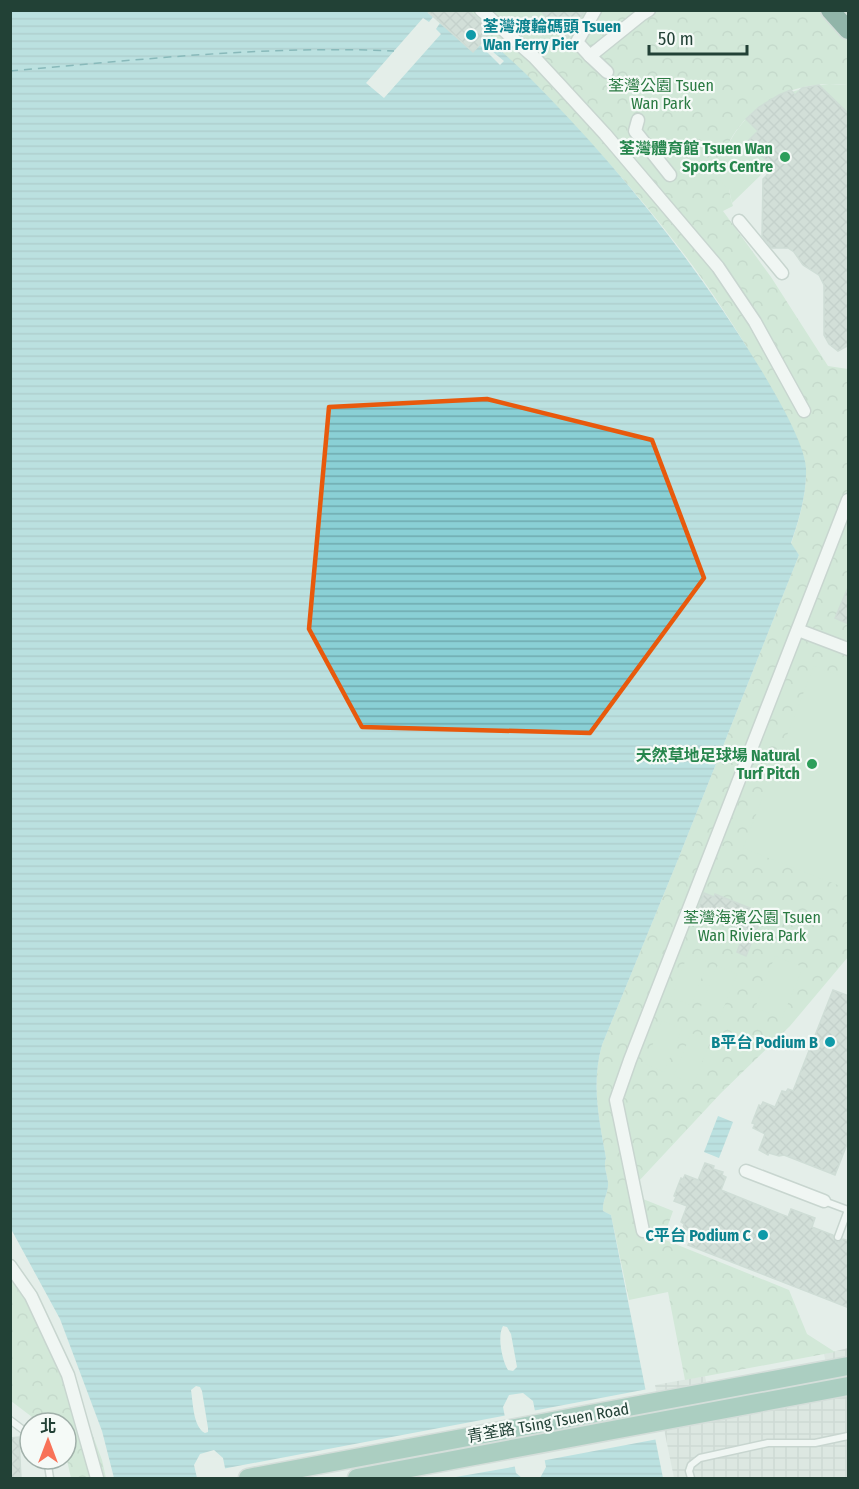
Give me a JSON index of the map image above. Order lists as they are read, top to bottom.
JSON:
{
  "streets": {
    "main road": ["青荃路 Tsing Tsuen Road"]
  },
  "parks": ["荃灣公園 Tsuen Wan Park", "荃灣海濱公園 Tsuen Wan Riviera Park"],
  "places": [
    "荃灣渡輪碼頭 Tsuen Wan Ferry Pier",
    "荃灣體育館 Tsuen Wan Sports Centre",
    "天然草地足球場 Natural Turf Pitch",
    "B平台 Podium B",
    "C平台 Podium C"
  ],
  "scale_bar": "50 m",
  "north": "top"
}
